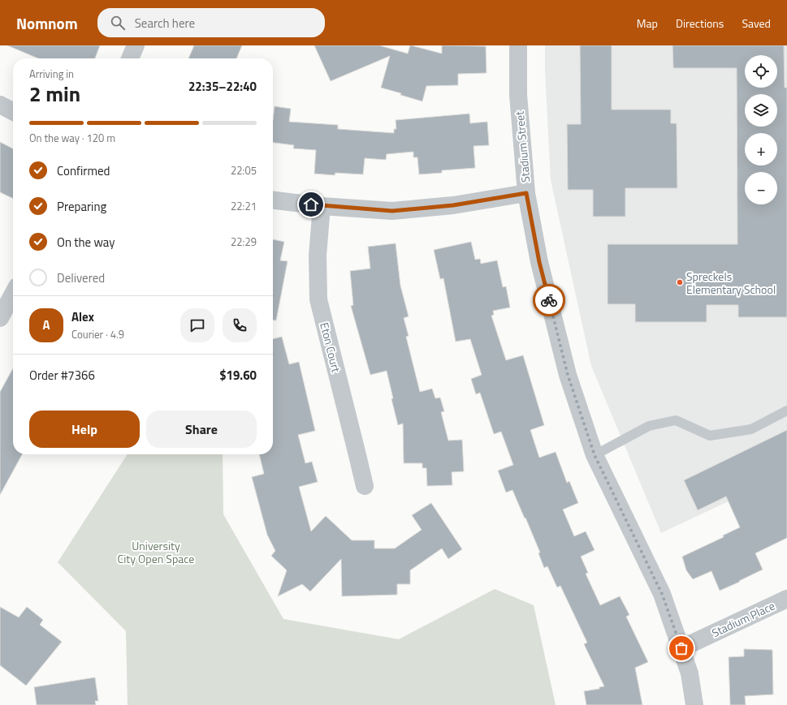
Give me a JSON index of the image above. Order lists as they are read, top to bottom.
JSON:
{
  "streets": {
    "street": ["Stadium Street", "Eton Court", "Stadium Place"]
  },
  "crossings": [
    ["Stadium Street", "Stadium Place"]
  ],
  "parks": ["University City Open Space"],
  "places": ["Spreckels Elementary School"],
  "page": {
    "header": "Nomnom",
    "search": "Search here",
    "nav": ["Map", "Directions", "Saved"],
    "map_buttons": ["+", "−"],
    "heading": ["2 min", "Arriving in", "22:35–22:40"],
    "panel": [
      "Alex",
      "Courier · 4.9",
      "Order #7366",
      "$19.60"
    ],
    "bar": "On the way · 120 m",
    "list": [
      ["Confirmed", "22:05"],
      ["Preparing", "22:21"],
      ["On the way", "22:29"],
      "Delivered"
    ],
    "round": "A",
    "buttons": ["Help", "Share"]
  }
}
